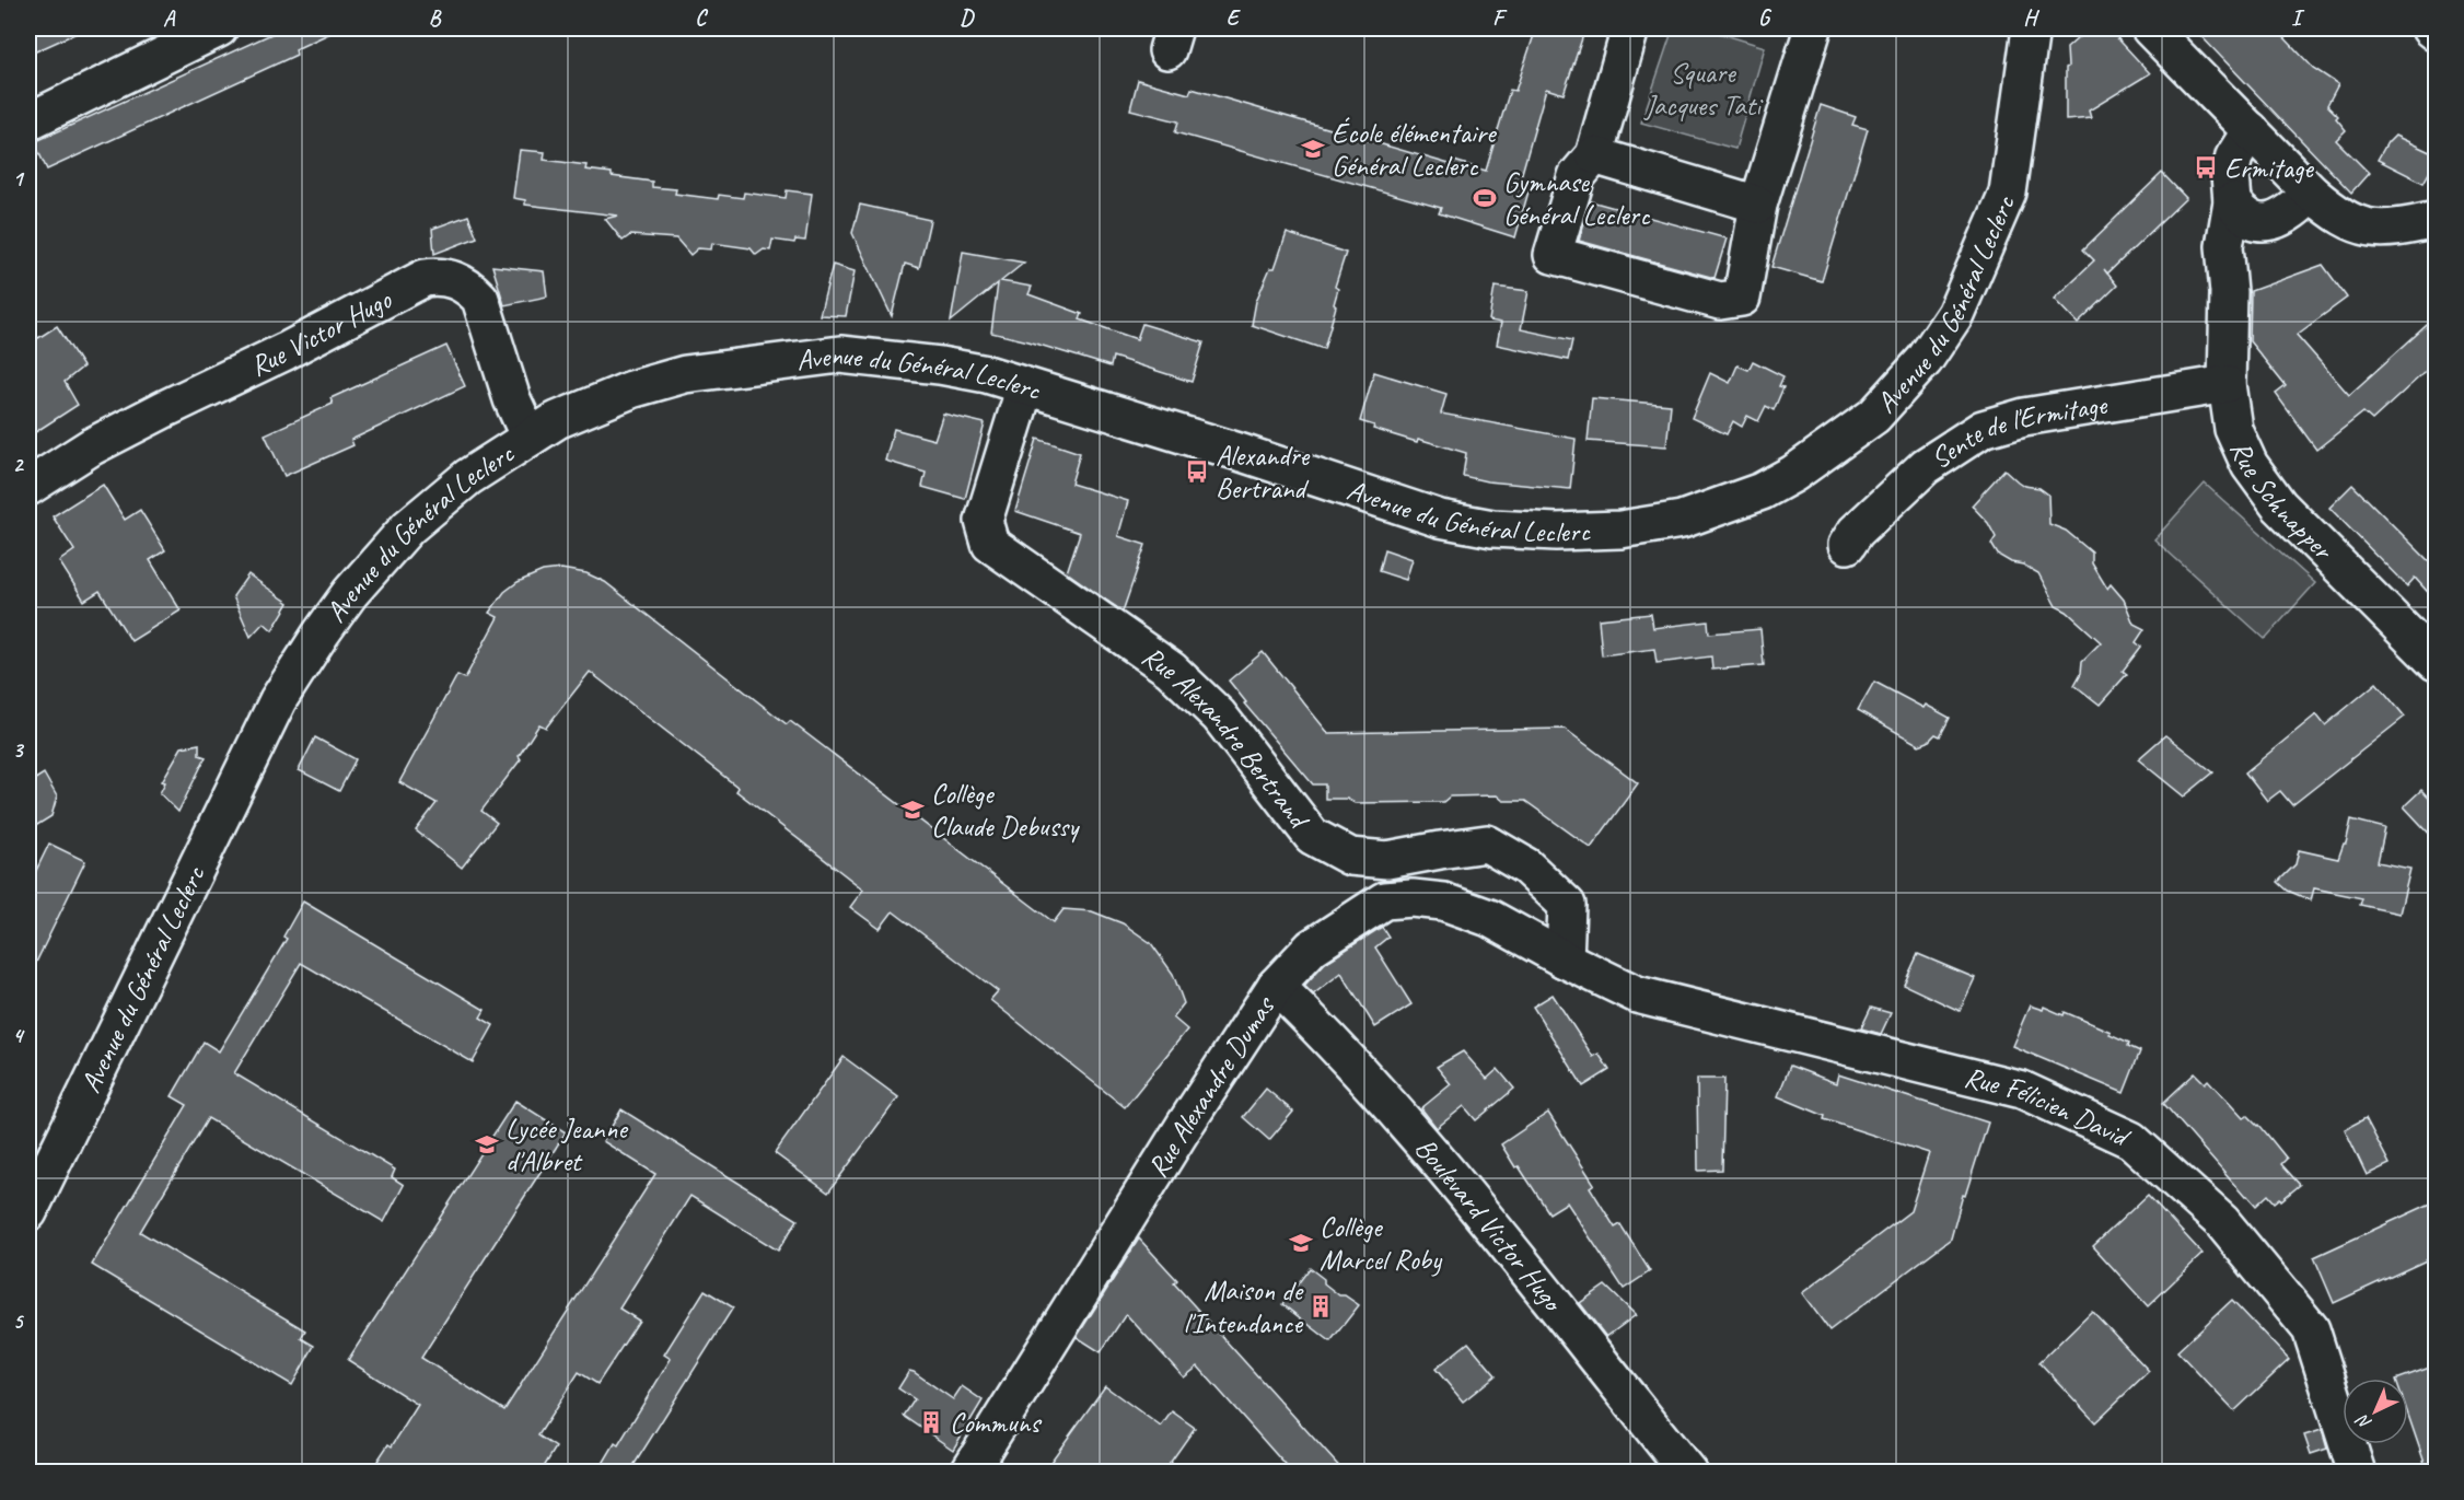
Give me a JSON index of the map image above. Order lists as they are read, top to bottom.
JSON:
{
  "streets": {
    "street": [
      "Avenue du Général Leclerc",
      "Rue Victor Hugo",
      "Sente de l'Ermitage",
      "Rue Schnapper",
      "Rue Alexandre Bertrand",
      "Rue Alexandre Dumas",
      "Rue Félicien David",
      "Boulevard Victor Hugo"
    ]
  },
  "crossings": [
    ["Avenue du Général Leclerc", "Rue Victor Hugo"],
    ["Avenue du Général Leclerc", "Rue Alexandre Bertrand"],
    ["Sente de l'Ermitage", "Rue Schnapper"],
    ["Rue Alexandre Bertrand", "Rue Alexandre Dumas"],
    ["Rue Alexandre Bertrand", "Rue Félicien David"],
    ["Rue Alexandre Dumas", "Rue Félicien David"],
    ["Rue Alexandre Dumas", "Boulevard Victor Hugo"]
  ],
  "parks": ["Square Jacques Tati"],
  "places": {
    "school or university": [
      "École élémentaire Général Leclerc",
      "Collège Claude Debussy",
      "Lycée Jeanne d'Albret",
      "Collège Marcel Roby"
    ],
    "bus stop": ["Ermitage", "Alexandre Bertrand"],
    "sports": ["Gymnase Général Leclerc"],
    "building": ["Maison de l'Intendance", "Communs"]
  },
  "north": "bottom left",
  "grid": {
    "columns": [
      "A",
      "B",
      "C",
      "D",
      "E",
      "F",
      "G",
      "H",
      "I"
    ],
    "rows": [
      "1",
      "2",
      "3",
      "4",
      "5"
    ]
  }
}
